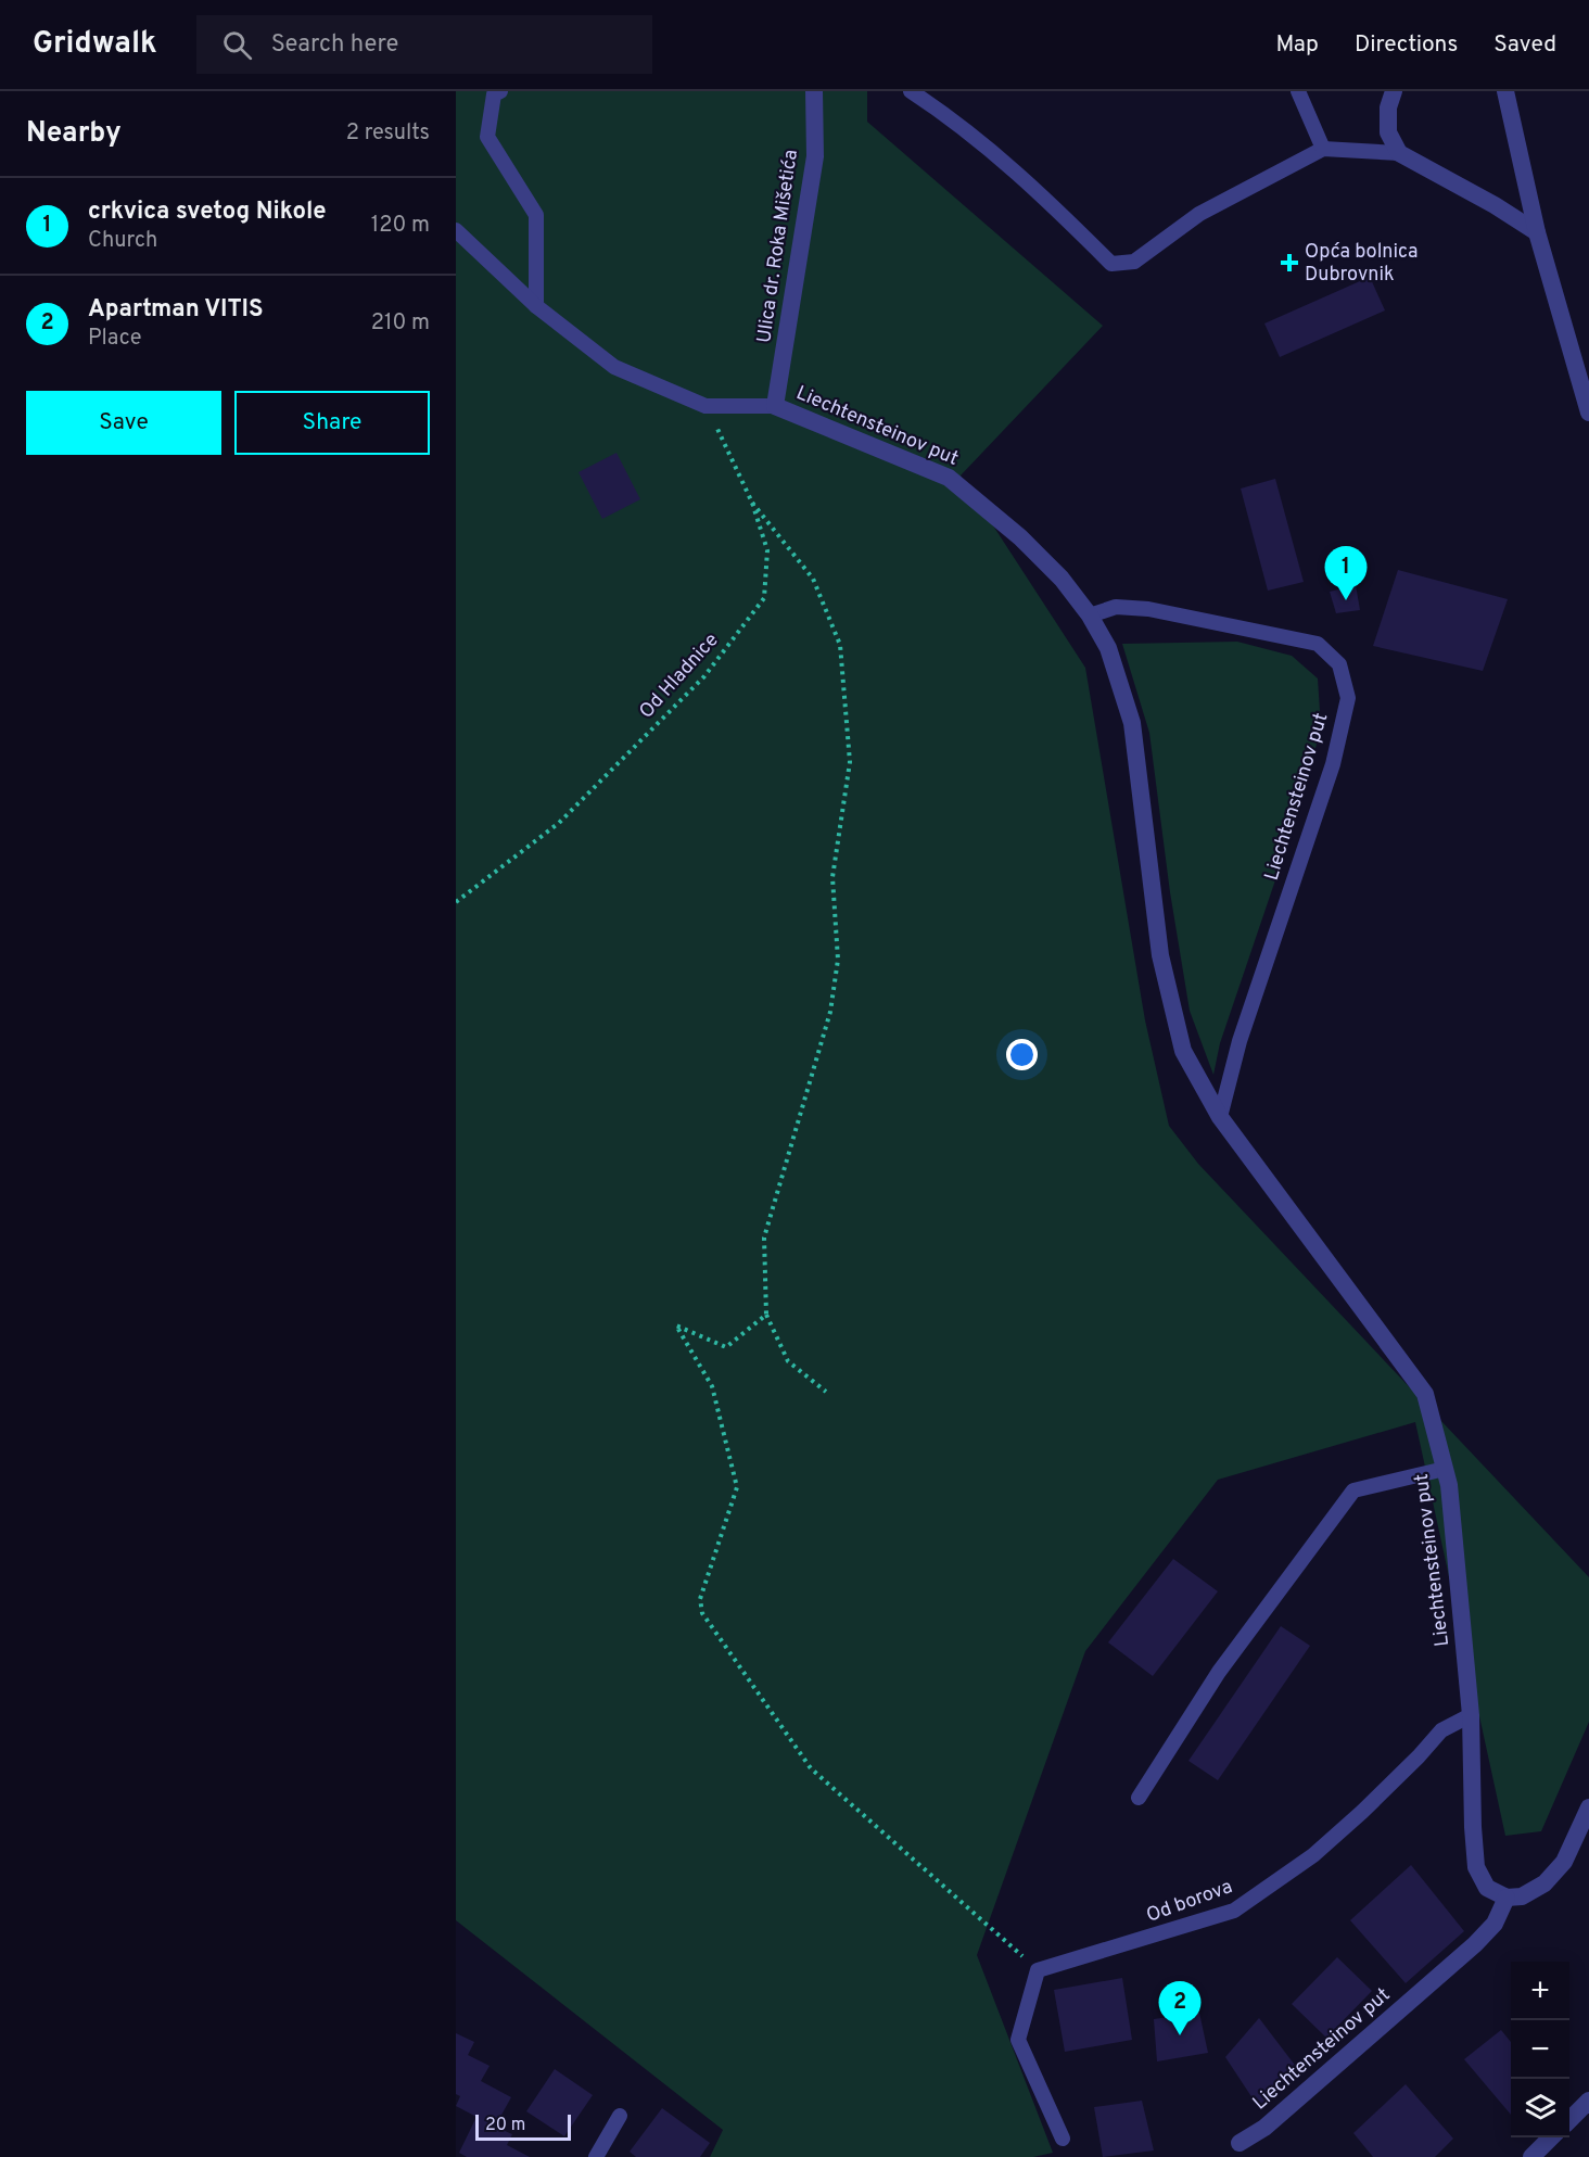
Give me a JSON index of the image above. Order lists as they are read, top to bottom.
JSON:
{
  "streets": {
    "street": ["Ulica dr. Roka Mišetića", "Liechtensteinov put"],
    "lane": ["Od borova"],
    "path": ["Od Hladnice"]
  },
  "crossings": [
    ["Ulica dr. Roka Mišetića", "Liechtensteinov put"],
    ["Liechtensteinov put", "Od Hladnice"],
    ["Liechtensteinov put", "Od borova"]
  ],
  "places": {
    "health": ["Opća bolnica Dubrovnik"]
  },
  "scale_bar": "20 m",
  "page": {
    "header": "Gridwalk",
    "search": "Search here",
    "nav": ["Map", "Directions", "Saved"],
    "heading": ["Nearby", "2 results"],
    "list": [
      {
        "mark": "1",
        "name": "crkvica svetog Nikole",
        "note": "Church",
        "value": "120 m"
      },
      {
        "mark": "2",
        "name": "Apartman VITIS",
        "note": "Place",
        "value": "210 m"
      }
    ],
    "buttons": ["Save", "Share"],
    "pins": ["1", "2"],
    "map_buttons": ["+", "−"],
    "scale": "20 m"
  }
}
